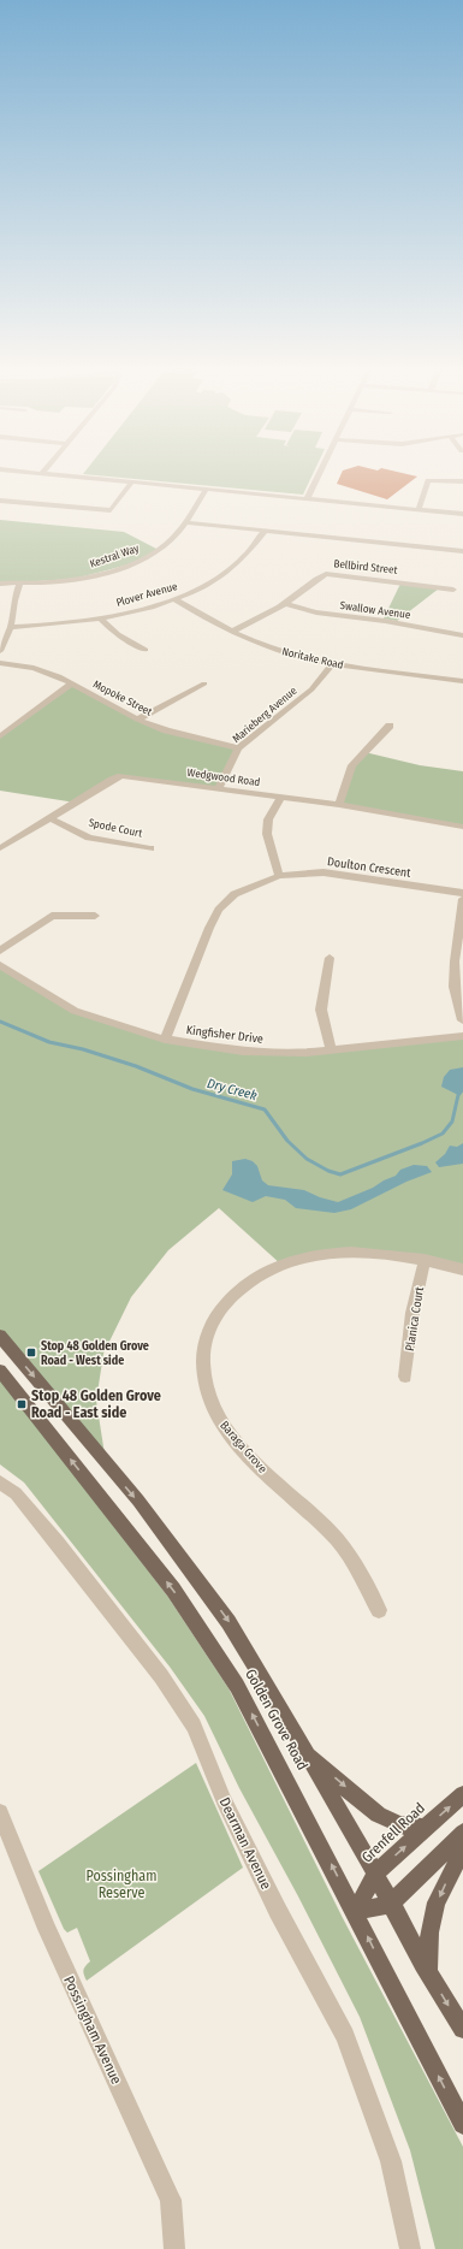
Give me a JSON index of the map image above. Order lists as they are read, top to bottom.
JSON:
{
  "streets": {
    "main road": ["Golden Grove Road", "Grenfell Road"],
    "street": [
      "Kestral Way",
      "Bellbird Street",
      "Plover Avenue",
      "Swallow Avenue",
      "Noritake Road",
      "Mopoke Street",
      "Marieberg Avenue",
      "Wedgwood Road",
      "Spode Court",
      "Doulton Crescent",
      "Kingfisher Drive",
      "Planica Court",
      "Baraga Grove",
      "Dearman Avenue",
      "Possingham Avenue"
    ]
  },
  "crossings": [
    ["Bellbird Street", "Swallow Avenue"],
    ["Bellbird Street", "Noritake Road"],
    ["Plover Avenue", "Noritake Road"],
    ["Noritake Road", "Marieberg Avenue"],
    ["Mopoke Street", "Marieberg Avenue"],
    ["Marieberg Avenue", "Wedgwood Road"],
    ["Wedgwood Road", "Spode Court"],
    ["Doulton Crescent", "Kingfisher Drive"],
    ["Planica Court", "Baraga Grove"],
    ["Golden Grove Road", "Grenfell Road"]
  ],
  "water": ["Dry Creek"],
  "parks": ["Possingham Reserve"],
  "places": {
    "transit": ["Stop 48 Golden Grove Road - West side", "Stop 48 Golden Grove Road - East side"]
  }
}
